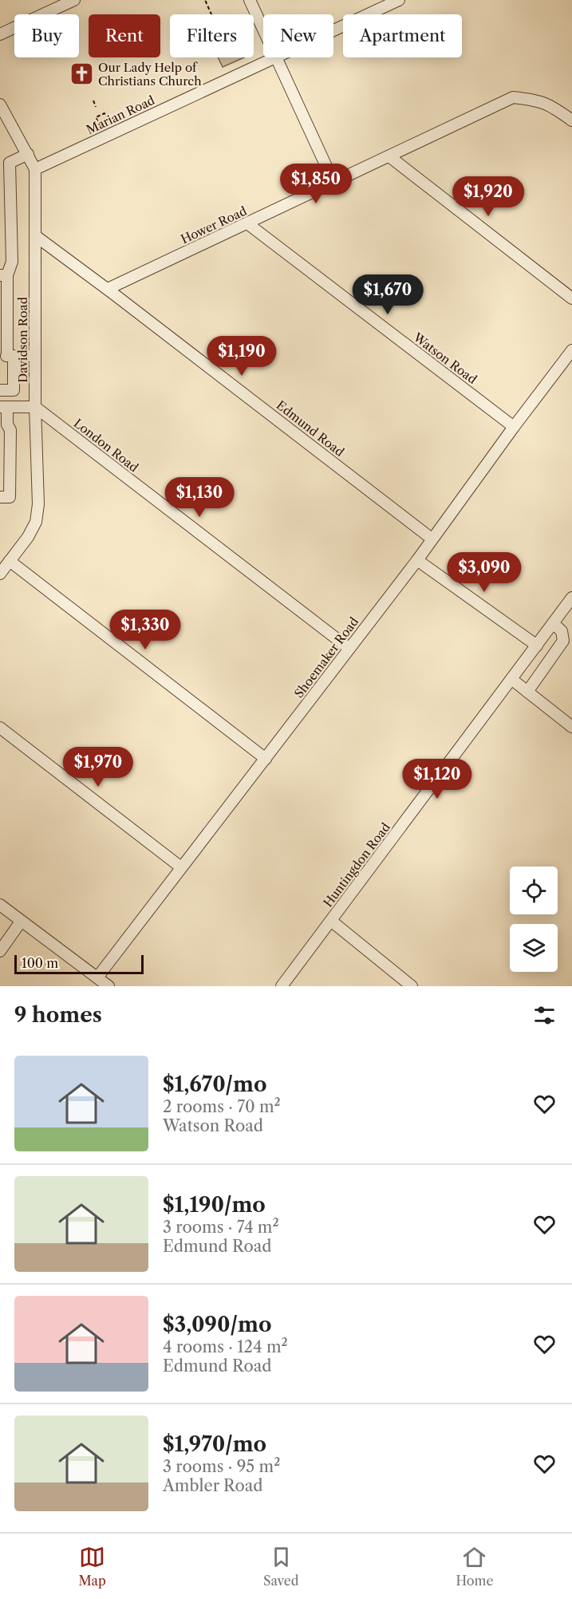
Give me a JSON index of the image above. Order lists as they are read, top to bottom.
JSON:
{
  "streets": {
    "street": [
      "Marian Road",
      "Hower Road",
      "Davidson Road",
      "Watson Road",
      "Edmund Road",
      "London Road",
      "Shoemaker Road",
      "Huntingdon Road"
    ]
  },
  "crossings": [
    ["Marian Road", "Davidson Road"],
    ["Hower Road", "Watson Road"],
    ["Hower Road", "Edmund Road"],
    ["Davidson Road", "Edmund Road"],
    ["Davidson Road", "London Road"],
    ["Watson Road", "Shoemaker Road"],
    ["Edmund Road", "Shoemaker Road"],
    ["London Road", "Shoemaker Road"]
  ],
  "places": {
    "church": ["Our Lady Help of Christians Church"]
  },
  "scale_bar": "100 m",
  "page": {
    "chip": [
      "Buy",
      "Rent",
      "Filters",
      "New",
      "Apartment"
    ],
    "price": [
      "$1,850",
      "$1,920",
      "$1,670",
      "$1,190",
      "$1,130",
      "$3,090",
      "$1,330",
      "$1,970",
      "$1,120"
    ],
    "scale": "100 m",
    "heading": "9 homes",
    "list": [
      {
        "name": "$1,670/mo",
        "note": "2 rooms · 70 m² · Watson Road"
      },
      {
        "name": "$1,190/mo",
        "note": "3 rooms · 74 m² · Edmund Road"
      },
      {
        "name": "$3,090/mo",
        "note": "4 rooms · 124 m² · Edmund Road"
      },
      {
        "name": "$1,970/mo",
        "note": "3 rooms · 95 m² · Ambler Road"
      }
    ],
    "tabs": ["Map", "Saved", "Home"]
  }
}
